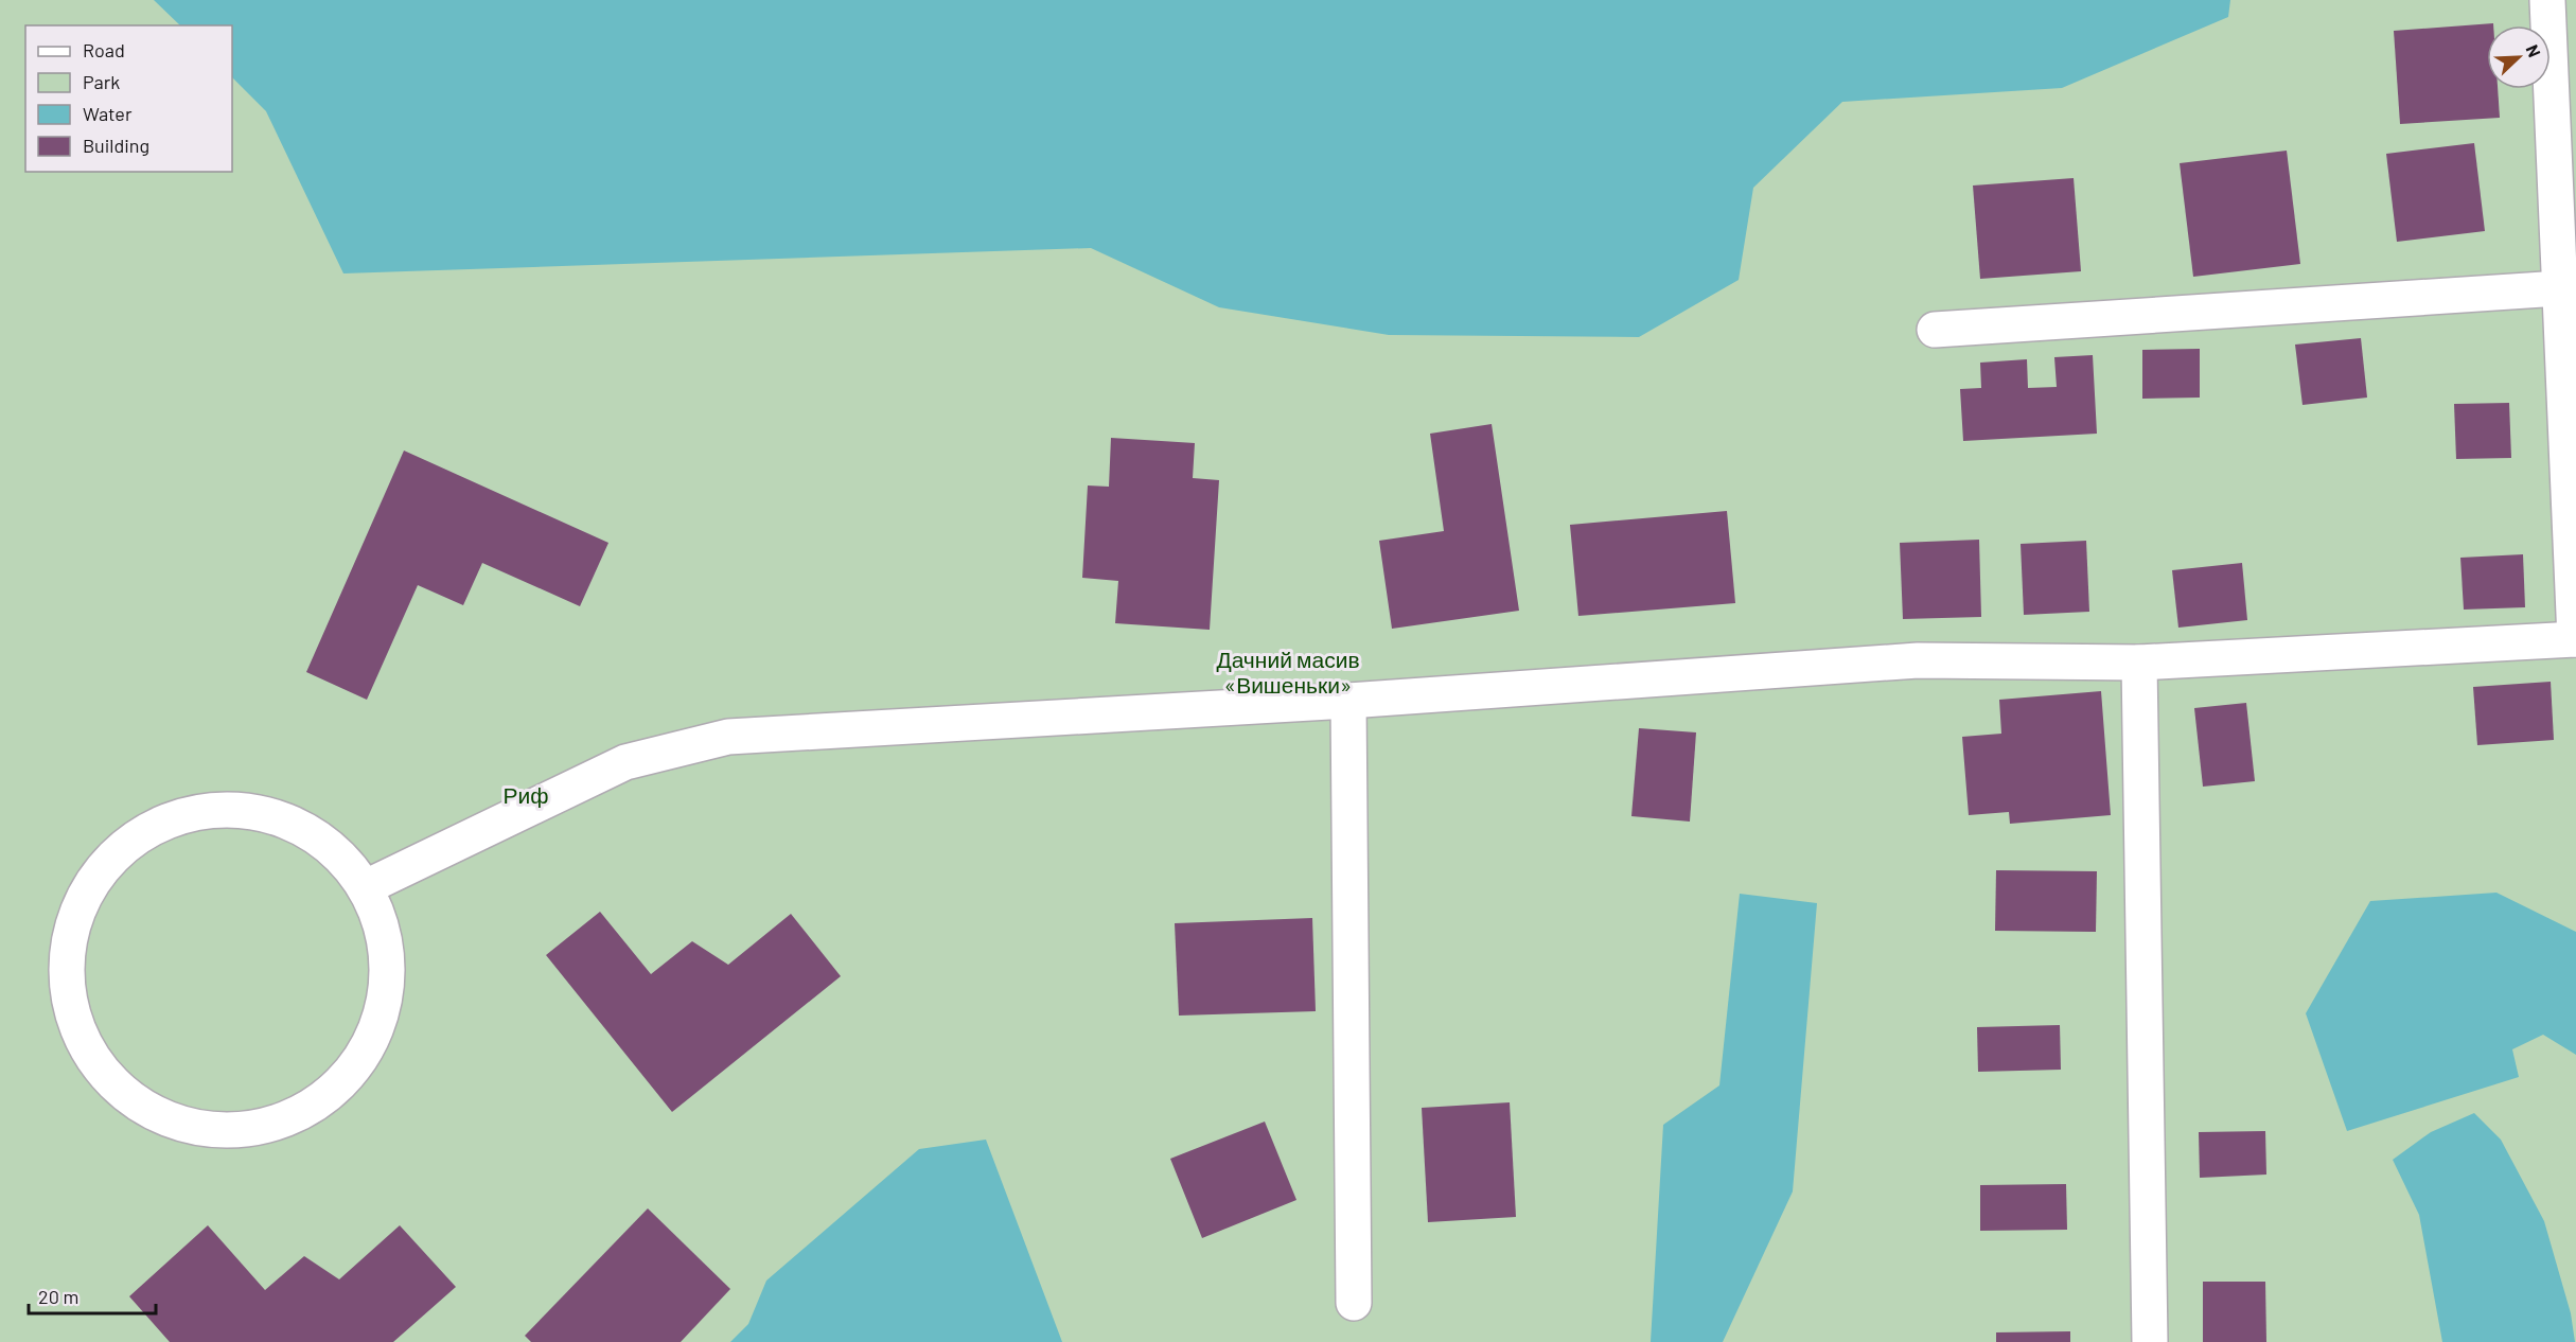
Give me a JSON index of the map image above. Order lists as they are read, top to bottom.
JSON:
{
  "parks": ["Дачний масив «Вишеньки»", "Риф"],
  "legend": [
    "Road",
    "Park",
    "Water",
    "Building"
  ],
  "scale_bar": "20 m",
  "north": "top right"
}
